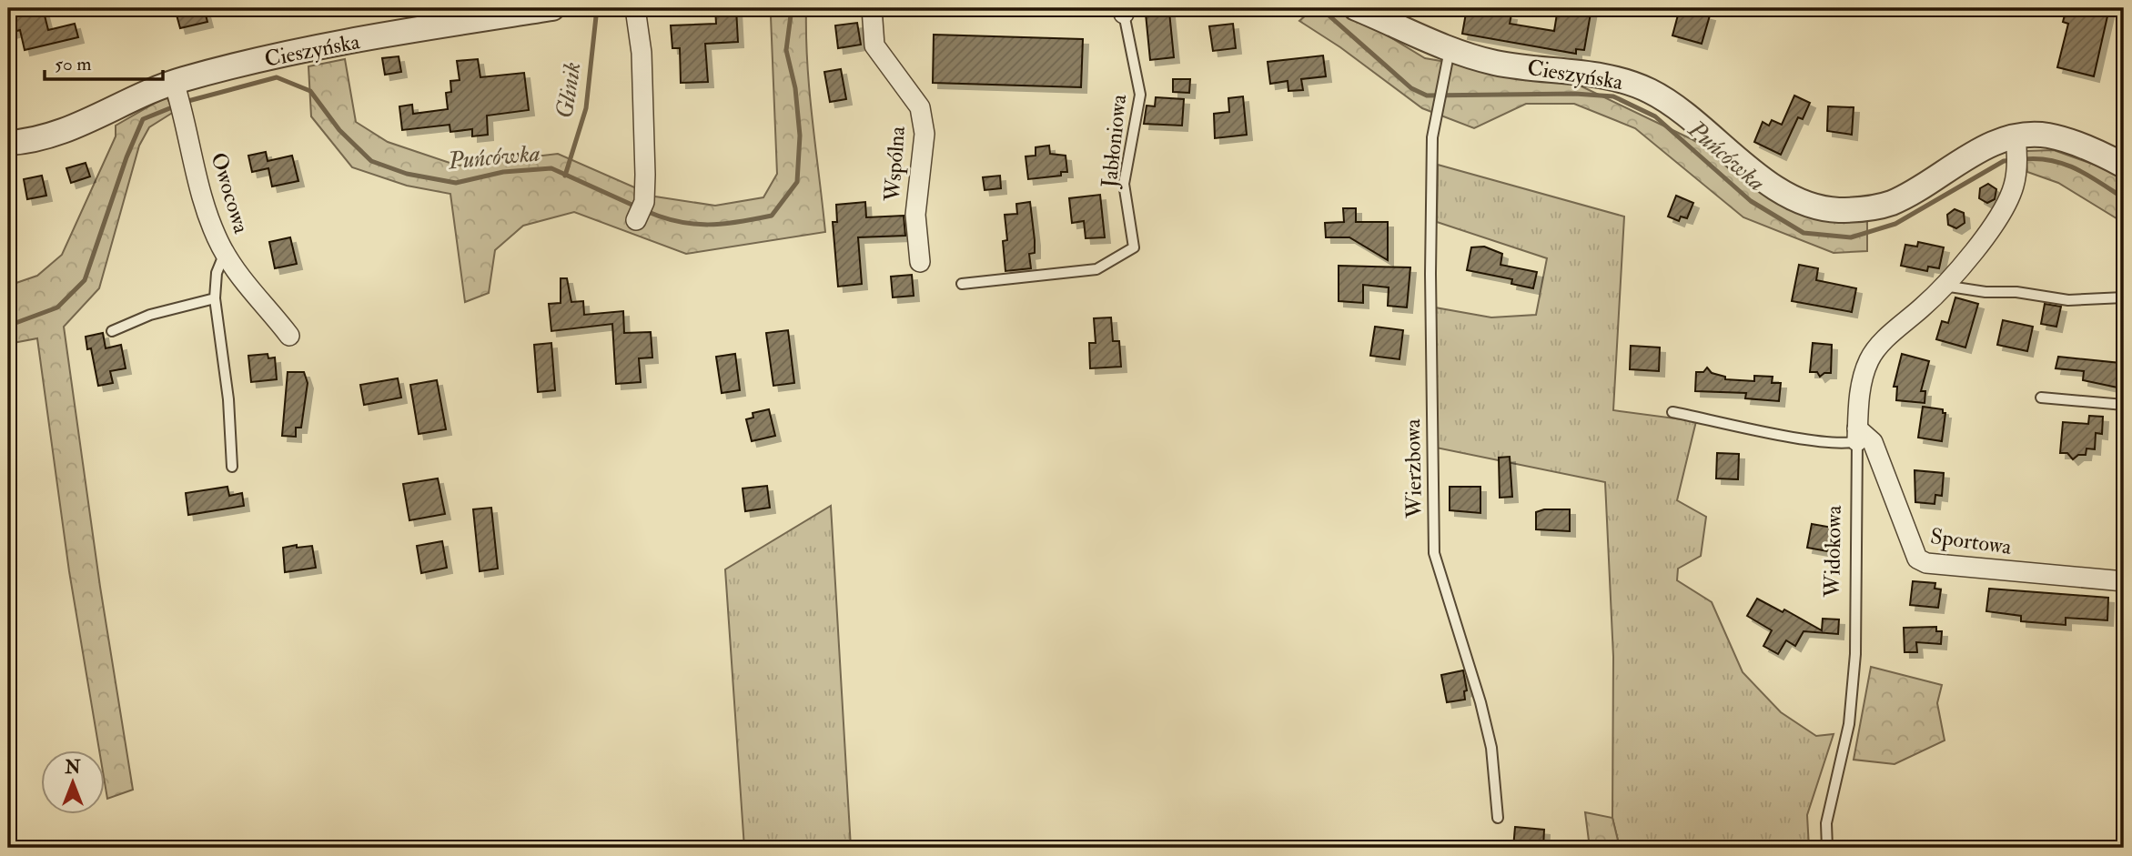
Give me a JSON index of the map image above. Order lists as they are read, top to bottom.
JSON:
{
  "streets": {
    "street": [
      "Cieszyńska",
      "Wspólna",
      "Owocowa",
      "Sportowa",
      "Widokowa"
    ],
    "lane": ["Jabłoniowa", "Wierzbowa"]
  },
  "crossings": [
    ["Cieszyńska", "Owocowa"],
    ["Cieszyńska", "Wierzbowa"],
    ["Cieszyńska", "Widokowa"],
    ["Sportowa", "Widokowa"]
  ],
  "water": ["Glinik", "Puńcówka"],
  "scale_bar": "50 m",
  "north": "top"
}
